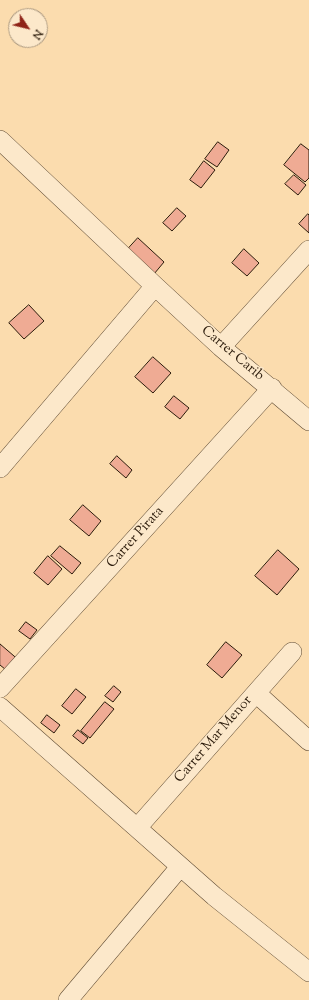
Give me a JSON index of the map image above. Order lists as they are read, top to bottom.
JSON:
{
  "streets": {
    "street": ["Carrer Carib", "Carrer Pirata", "Carrer Mar Menor"]
  },
  "crossings": [
    ["Carrer Carib", "Carrer Pirata"]
  ],
  "north": "bottom right"
}
